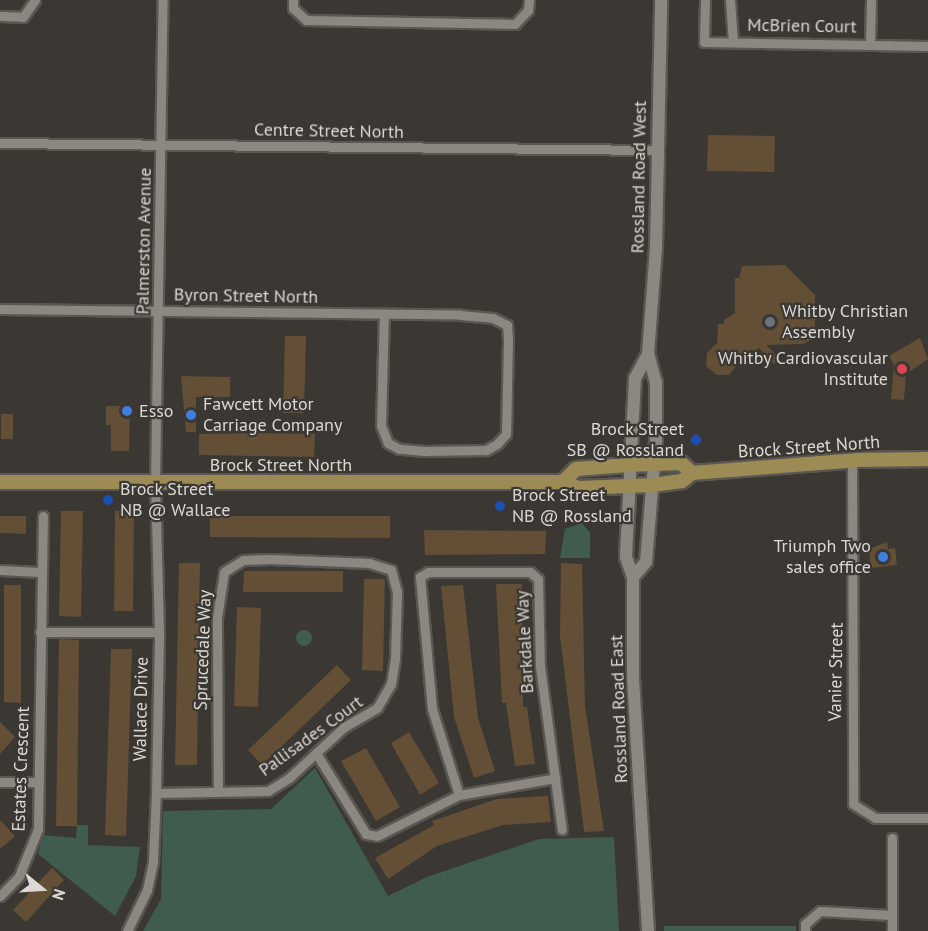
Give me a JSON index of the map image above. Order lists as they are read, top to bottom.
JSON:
{
  "streets": {
    "main road": ["Rossland Road West", "Brock Street North", "Rossland Road East"],
    "street": [
      "McBrien Court",
      "Centre Street North",
      "Palmerston Avenue",
      "Byron Street North",
      "Barkdale Way",
      "Sprucedale Way",
      "Vanier Street",
      "Wallace Drive",
      "Pallisades Court",
      "Estates Crescent"
    ]
  },
  "crossings": [
    ["Centre Street North", "Rossland Road West"],
    ["Centre Street North", "Palmerston Avenue"],
    ["Rossland Road West", "Brock Street North"],
    ["Rossland Road West", "Rossland Road East"],
    ["Palmerston Avenue", "Byron Street North"],
    ["Palmerston Avenue", "Brock Street North"],
    ["Palmerston Avenue", "Wallace Drive"],
    ["Brock Street North", "Vanier Street"],
    ["Brock Street North", "Wallace Drive"],
    ["Brock Street North", "Rossland Road East"],
    ["Sprucedale Way", "Pallisades Court"],
    ["Wallace Drive", "Pallisades Court"]
  ],
  "places": [
    "Whitby Christian Assembly",
    "Whitby Cardiovascular Institute",
    "Esso",
    "Fawcett Motor Carriage Company",
    "Brock Street SB @ Rossland",
    "Brock Street NB @ Wallace",
    "Brock Street NB @ Rossland",
    "Triumph Two sales office"
  ],
  "north": "right"
}
